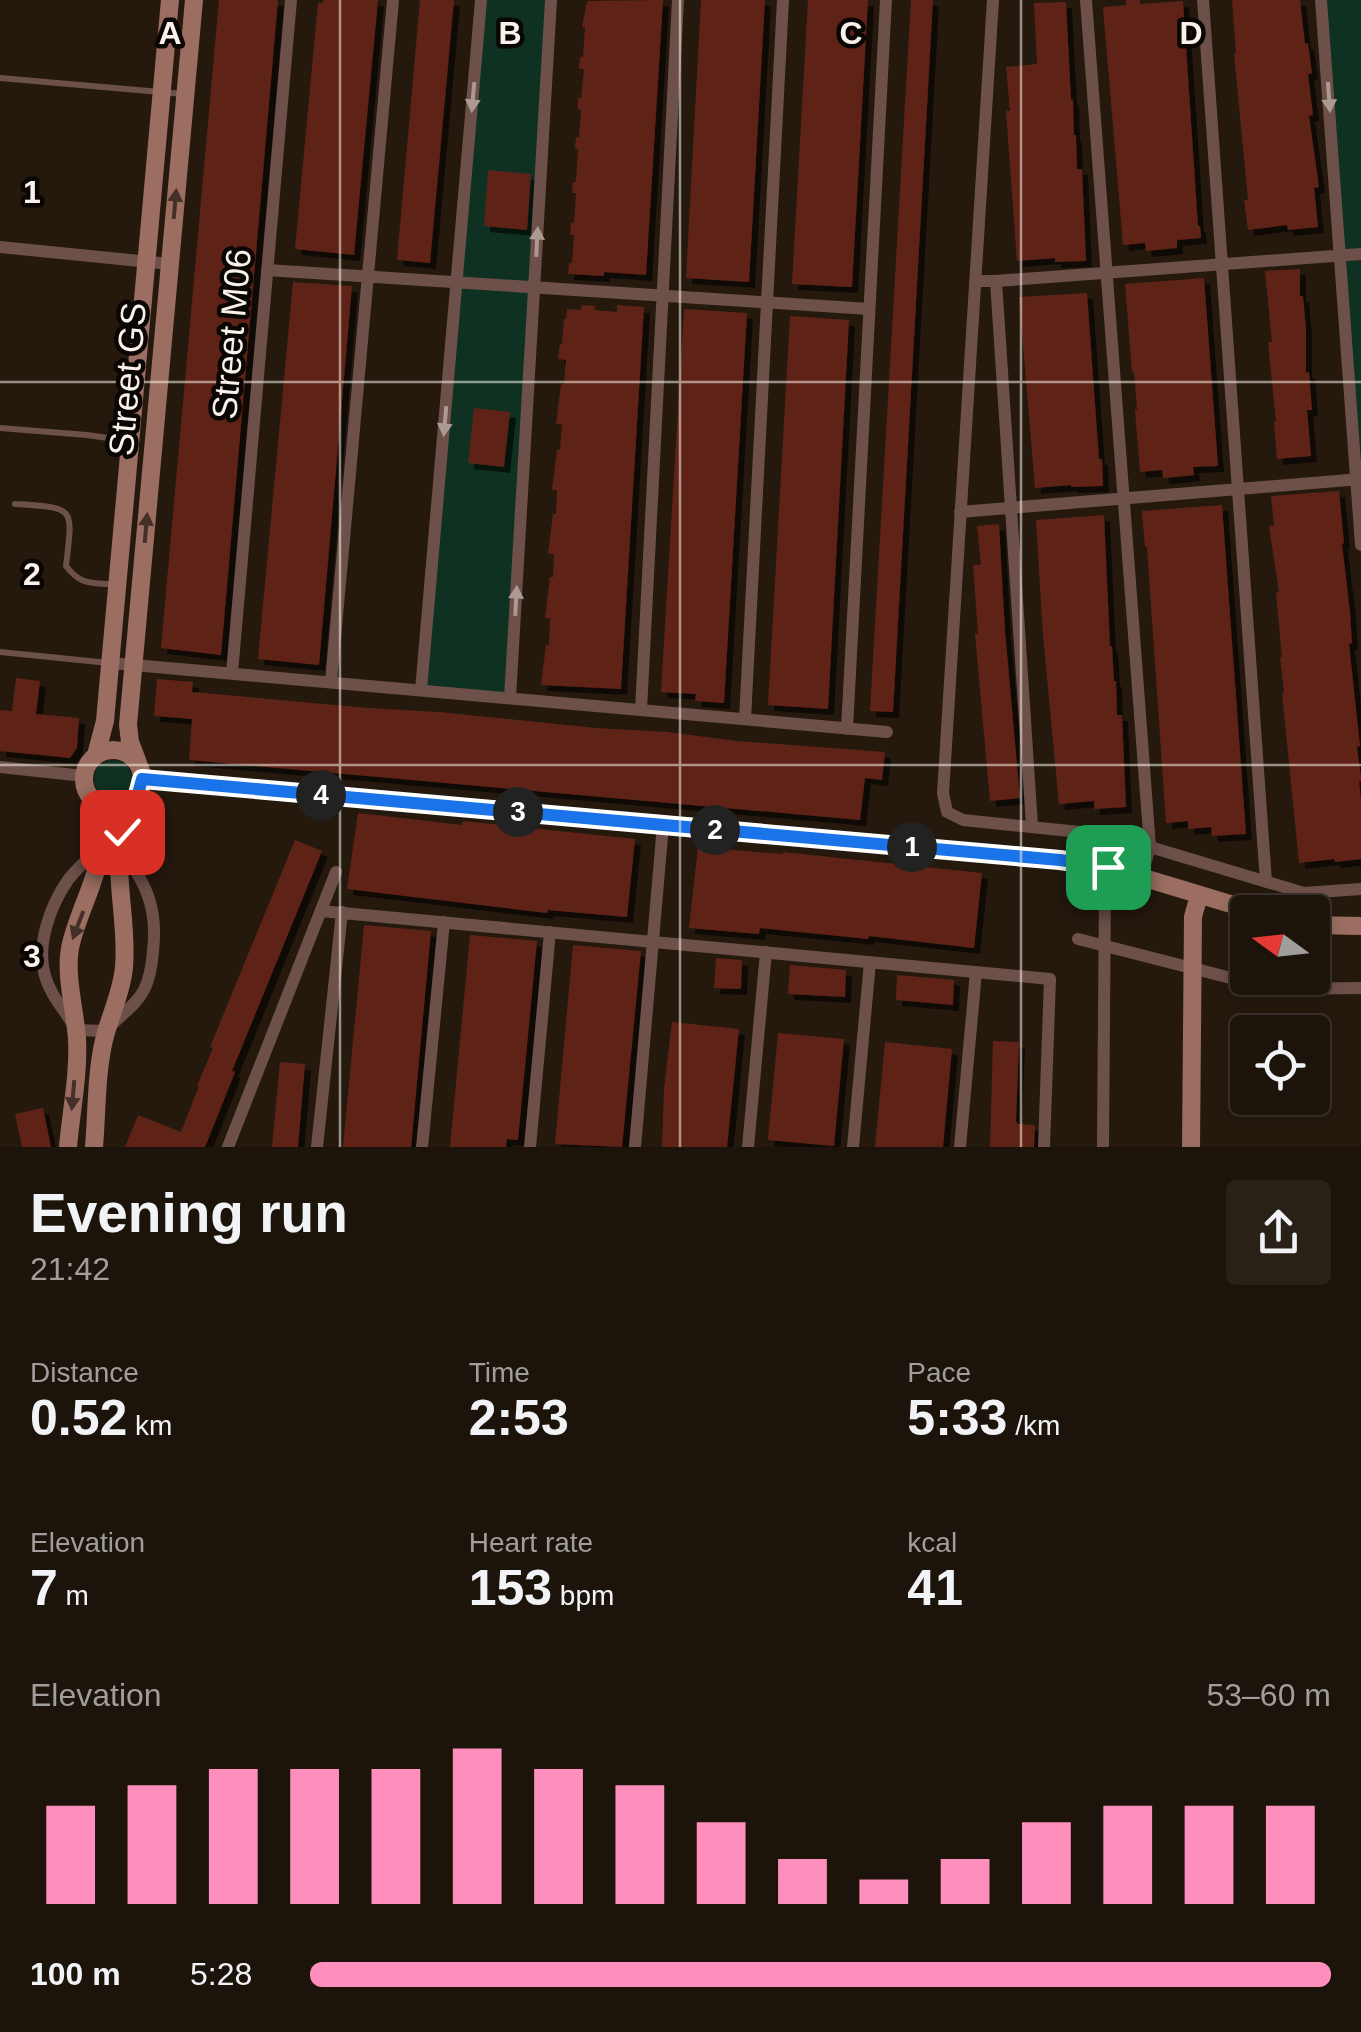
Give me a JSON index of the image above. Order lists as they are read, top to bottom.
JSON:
{
  "streets": {
    "street": ["Street M06", "Street GS"]
  },
  "north": "left",
  "page": {
    "pins": [
      "4",
      "3",
      "2",
      "1"
    ],
    "heading": ["Evening run", "21:42"],
    "stats": [
      ["Distance", "0.52 km"],
      ["Time", "2:53"],
      ["Pace", "5:33 /km"],
      ["Elevation", "7 m"],
      ["Heart rate", "153 bpm"],
      ["kcal", "41"]
    ],
    "chart": ["Elevation", "53–60 m"],
    "list": [
      {
        "name": "100 m",
        "note": "5:28"
      }
    ]
  },
  "grid": {
    "columns": [
      "A",
      "B",
      "C",
      "D"
    ],
    "rows": ["1", "2", "3"]
  }
}
